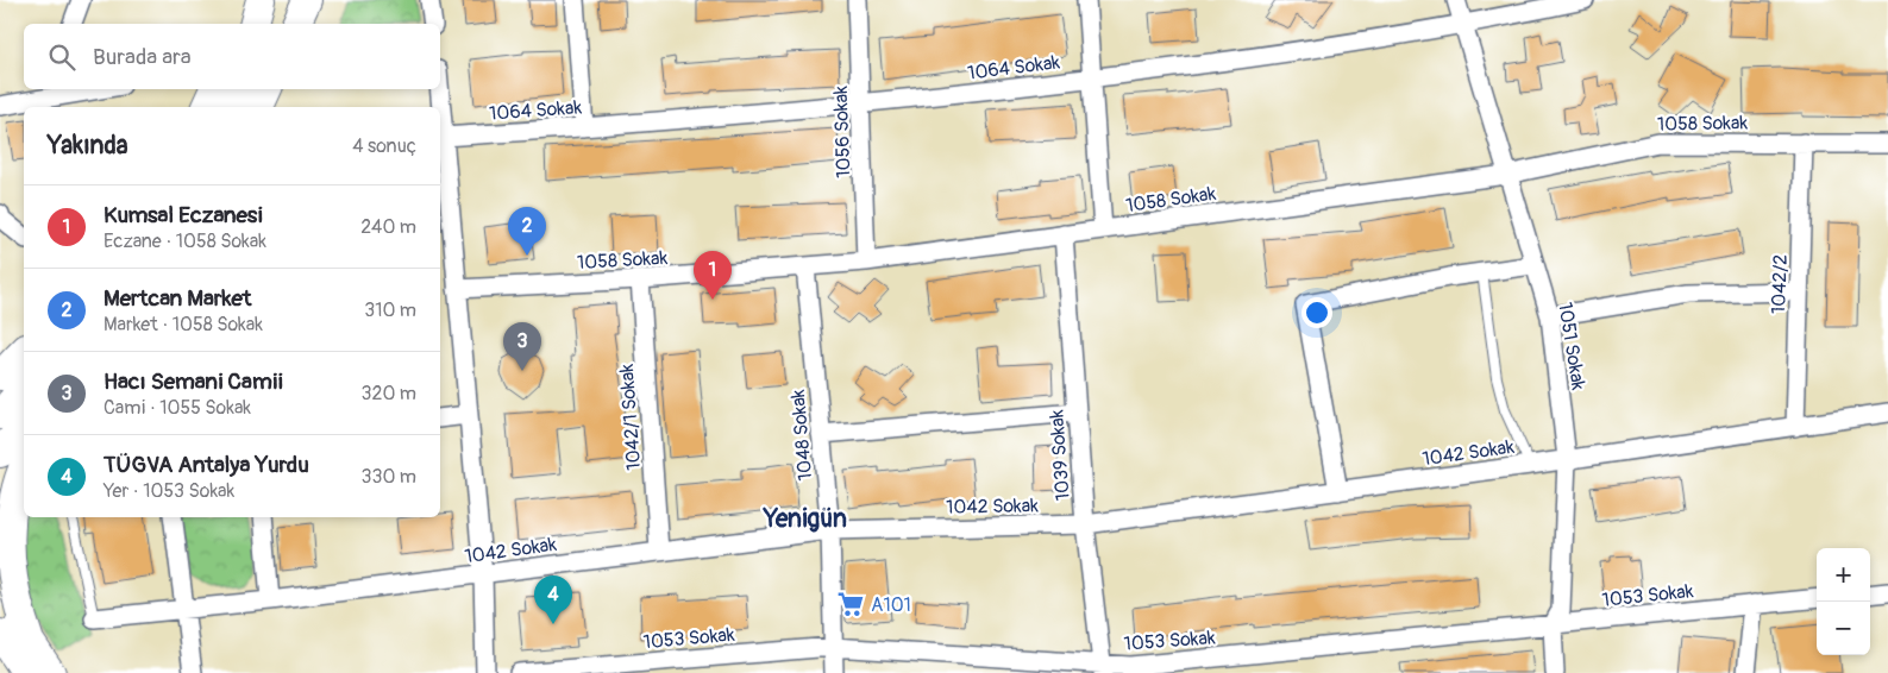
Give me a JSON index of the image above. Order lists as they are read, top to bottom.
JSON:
{
  "streets": {
    "street": [
      "1064 Sokak",
      "1058 Sokak",
      "1056 Sokak",
      "1042/2",
      "1051 Sokak",
      "1042/1 Sokak",
      "1048 Sokak",
      "1042 Sokak",
      "1039 Sokak",
      "1053 Sokak"
    ]
  },
  "crossings": [
    ["1064 Sokak", "1056 Sokak"],
    ["1064 Sokak", "1051 Sokak"],
    ["1058 Sokak", "1056 Sokak"],
    ["1058 Sokak", "1042/2"],
    ["1058 Sokak", "1051 Sokak"],
    ["1058 Sokak", "1042/1 Sokak"],
    ["1058 Sokak", "1048 Sokak"],
    ["1058 Sokak", "1039 Sokak"],
    ["1042/2", "1042 Sokak"],
    ["1051 Sokak", "1042 Sokak"],
    ["1051 Sokak", "1053 Sokak"],
    ["1042/1 Sokak", "1042 Sokak"],
    ["1048 Sokak", "1042 Sokak"],
    ["1048 Sokak", "1053 Sokak"],
    ["1042 Sokak", "1039 Sokak"],
    ["1039 Sokak", "1053 Sokak"]
  ],
  "districts": ["Yenigün"],
  "places": {
    "supermarket": ["A101"]
  },
  "page": {
    "search": "Burada ara",
    "heading": ["Yakında", "4 sonuç"],
    "list": [
      {
        "mark": "1",
        "name": "Kumsal Eczanesi",
        "note": "Eczane · 1058 Sokak",
        "value": "240 m"
      },
      {
        "mark": "2",
        "name": "Mertcan Market",
        "note": "Market · 1058 Sokak",
        "value": "310 m"
      },
      {
        "mark": "3",
        "name": "Hacı Semani Camii",
        "note": "Cami · 1055 Sokak",
        "value": "320 m"
      },
      {
        "mark": "4",
        "name": "TÜGVA Antalya Yurdu",
        "note": "Yer · 1053 Sokak",
        "value": "330 m"
      }
    ],
    "pins": [
      "2",
      "1",
      "3",
      "4"
    ],
    "map_buttons": ["+", "−"]
  }
}
